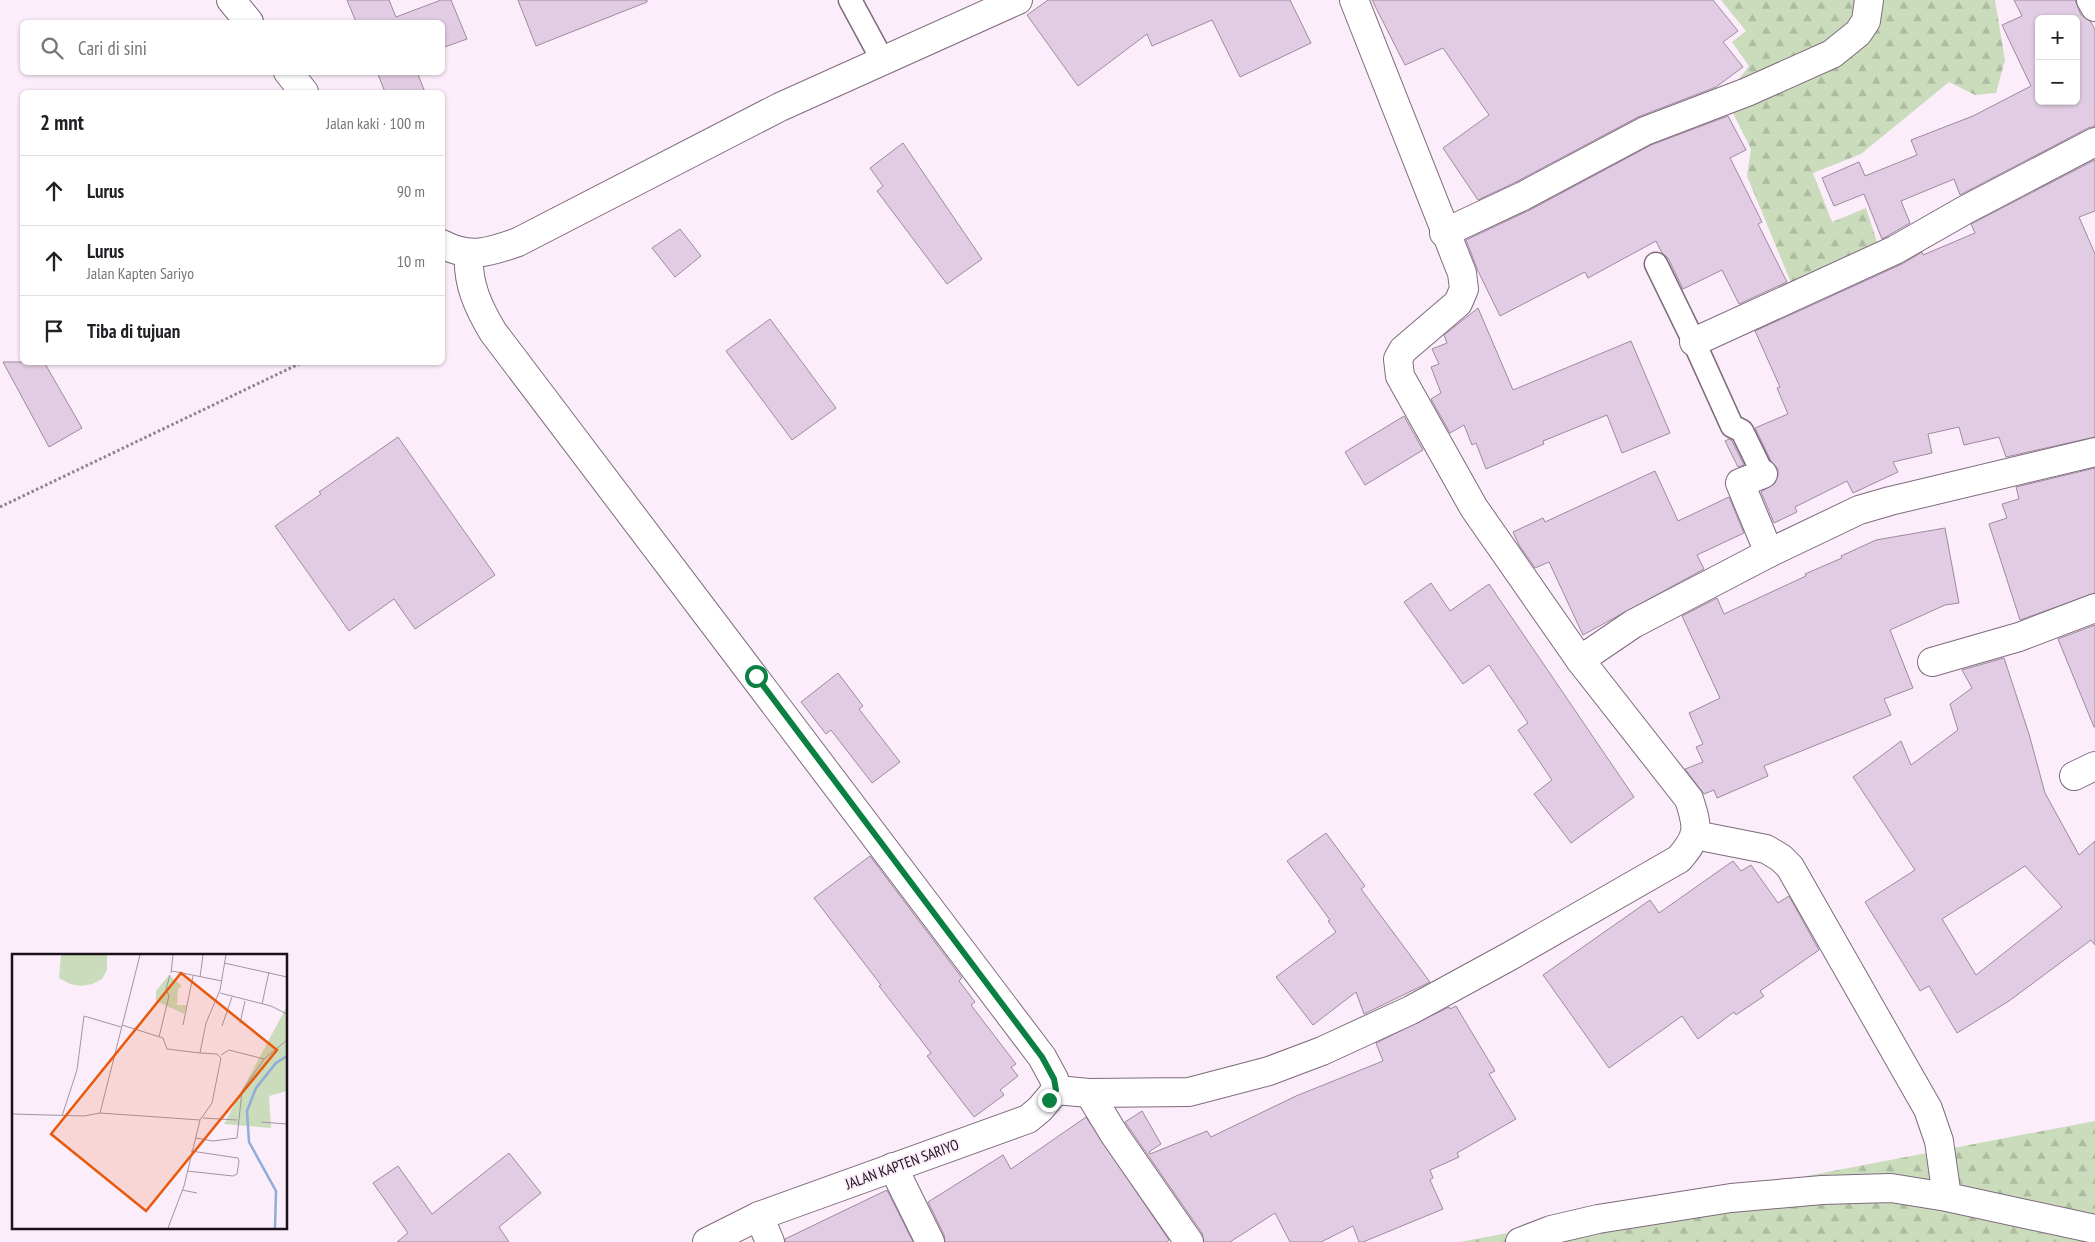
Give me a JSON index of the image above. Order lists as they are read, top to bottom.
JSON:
{
  "streets": {
    "street": ["JALAN KAPTEN SARIYO"]
  },
  "page": {
    "map_buttons": ["+", "−"],
    "search": "Cari di sini",
    "heading": ["2 mnt", "Jalan kaki · 100 m"],
    "list": [
      ["Lurus", "90 m"],
      ["Lurus", "Jalan Kapten Sariyo", "10 m"],
      "Tiba di tujuan"
    ]
  }
}
